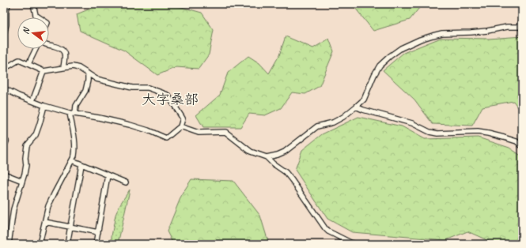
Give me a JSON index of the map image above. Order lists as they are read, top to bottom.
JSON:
{
  "districts": ["大字桑部"],
  "north": "left"
}
